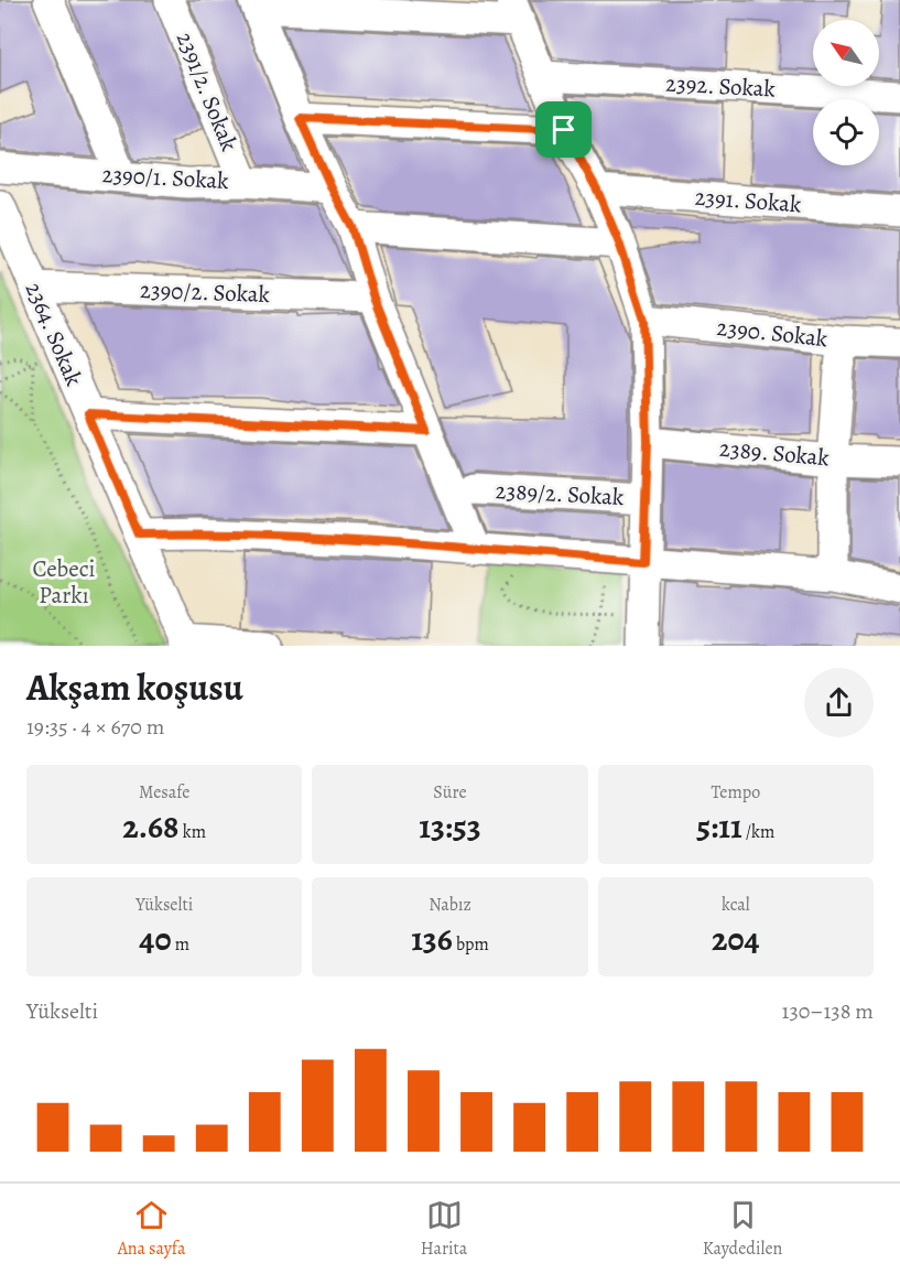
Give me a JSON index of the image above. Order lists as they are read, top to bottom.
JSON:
{
  "streets": {
    "street": [
      "2392. Sokak",
      "2391/2. Sokak",
      "2390/1. Sokak",
      "2391. Sokak",
      "2390/2. Sokak",
      "2390. Sokak",
      "2364. Sokak",
      "2389. Sokak",
      "2389/2. Sokak"
    ]
  },
  "crossings": [
    ["2391/2. Sokak", "2390/1. Sokak"],
    ["2390/2. Sokak", "2364. Sokak"]
  ],
  "parks": ["Cebeci Parkı"],
  "north": "top left",
  "page": {
    "heading": ["Akşam koşusu", "19:35 · 4 × 670 m"],
    "stats": [
      ["Mesafe", "2.68 km"],
      ["Süre", "13:53"],
      ["Tempo", "5:11 /km"],
      ["Yükselti", "40 m"],
      ["Nabız", "136 bpm"],
      ["kcal", "204"]
    ],
    "chart": ["Yükselti", "130–138 m"],
    "tabs": ["Ana sayfa", "Harita", "Kaydedilen"]
  }
}
